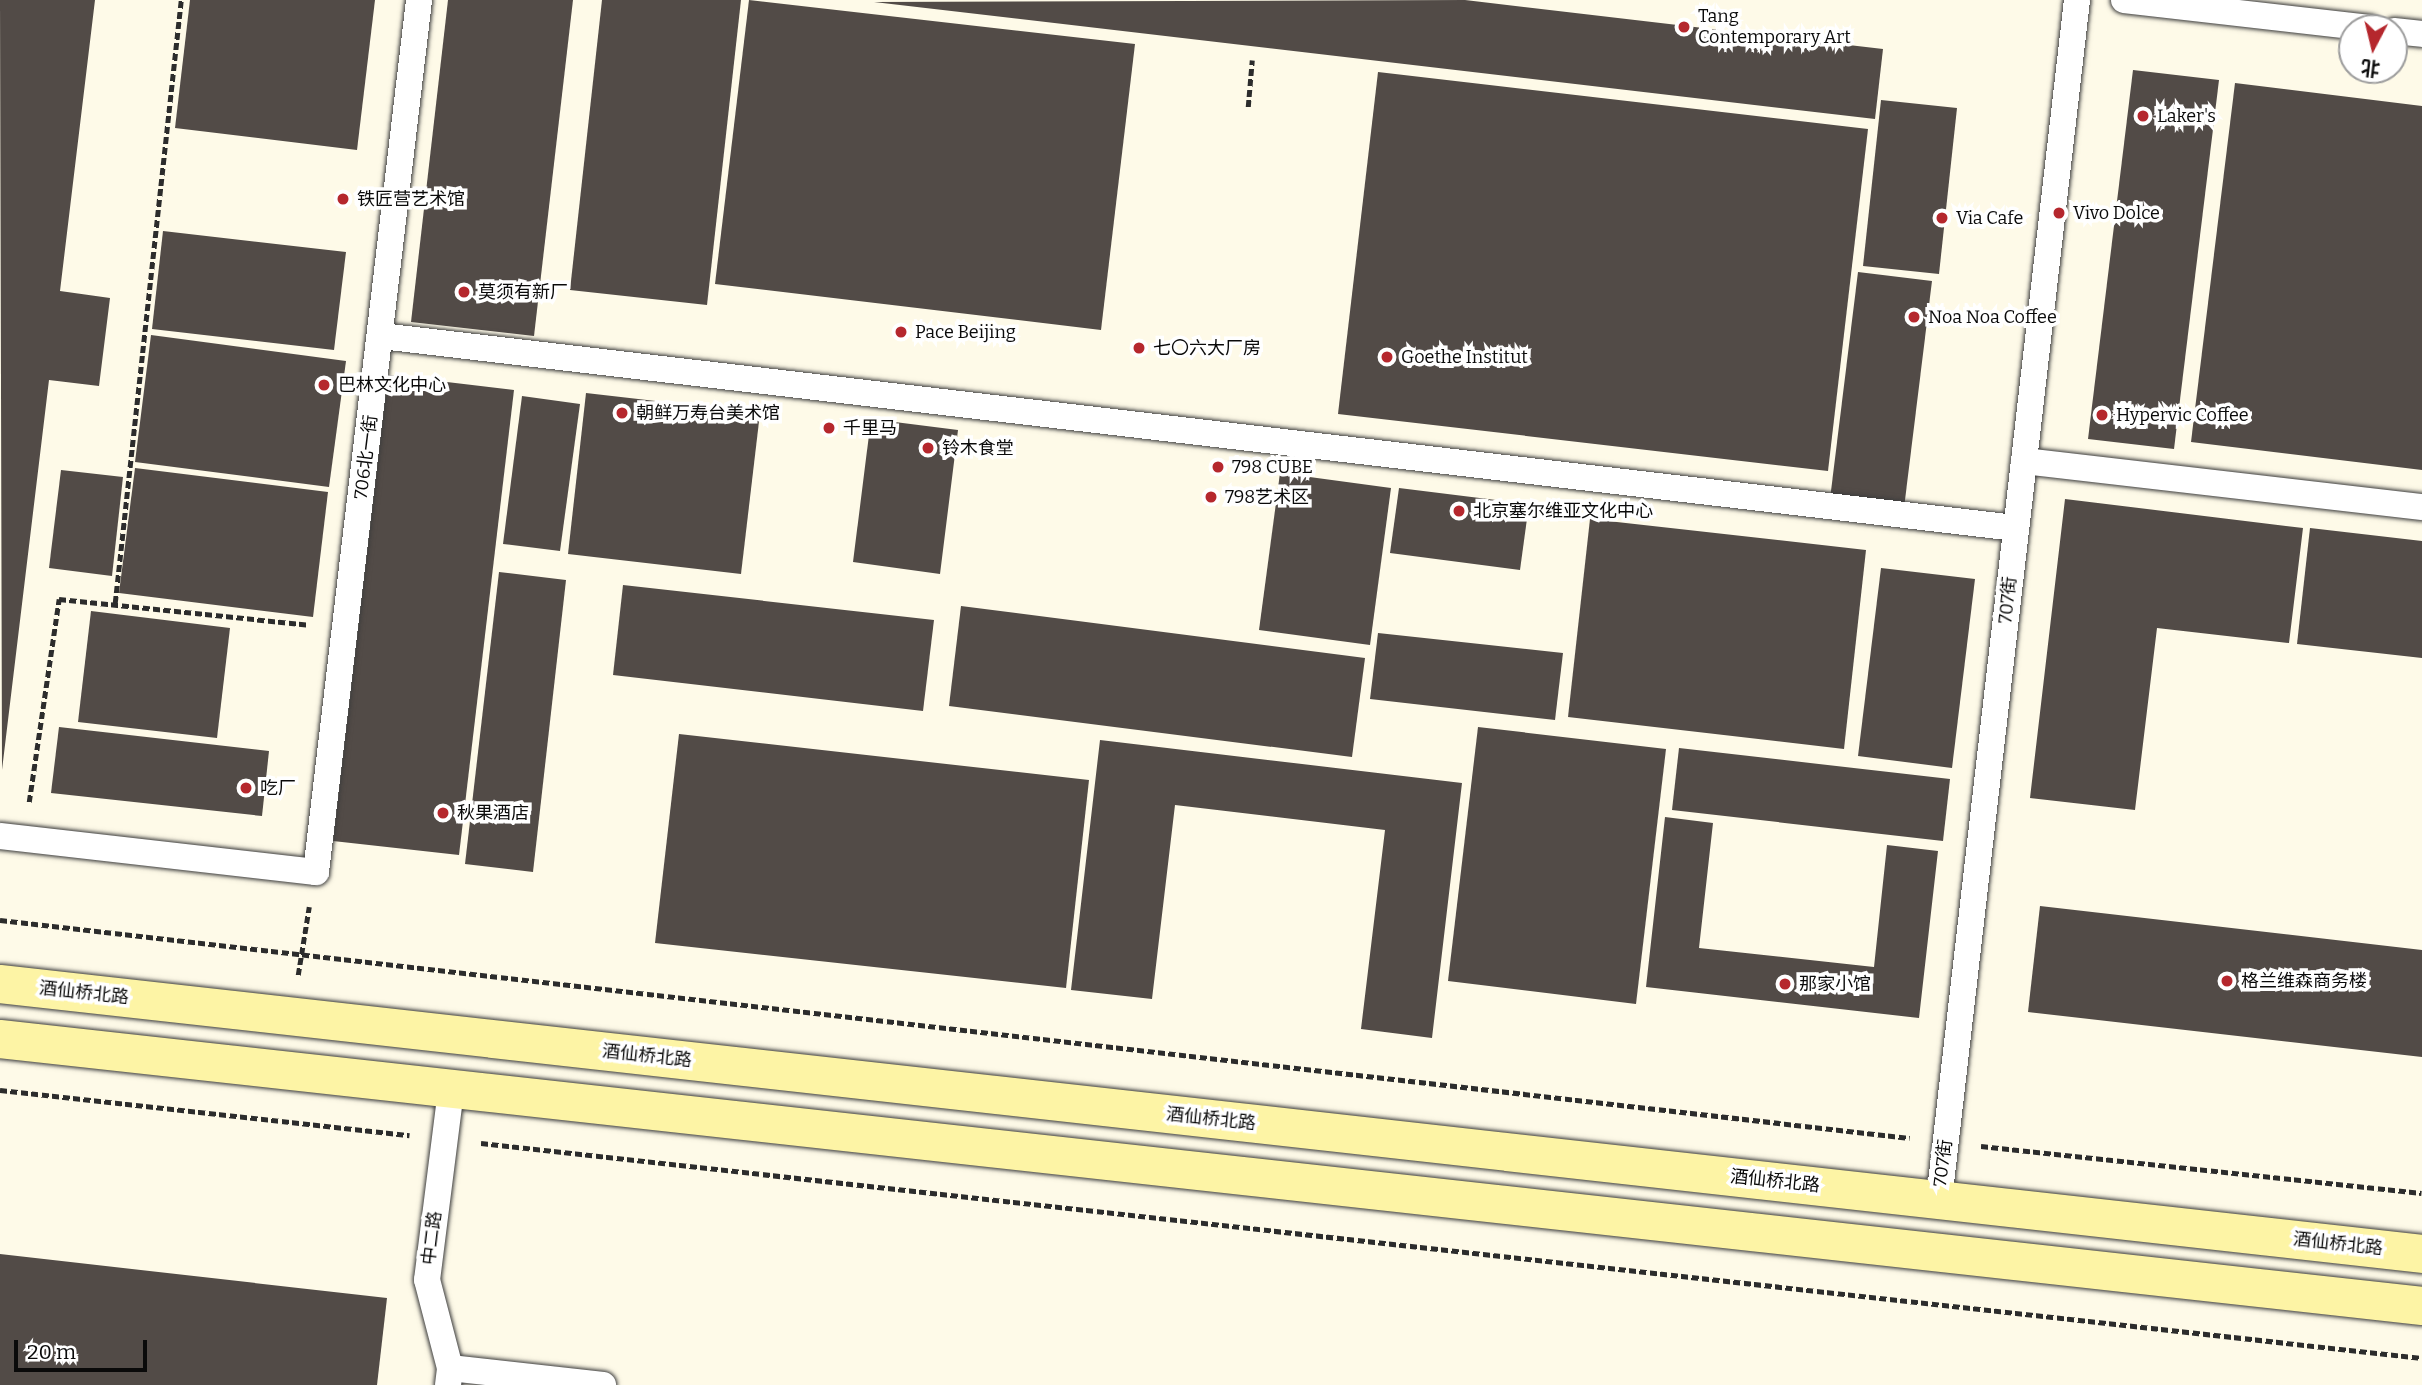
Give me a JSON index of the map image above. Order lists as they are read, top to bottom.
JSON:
{
  "streets": {
    "street": ["酒仙桥北路"],
    "lane": ["706北一街", "707街", "中二路"]
  },
  "crossings": [
    ["707街", "酒仙桥北路"]
  ],
  "places": [
    "Tang Contemporary Art",
    "Laker's",
    "铁匠营艺术馆",
    "Vivo Dolce",
    "Via Cafe",
    "莫须有新厂",
    "Noa Noa Coffee",
    "Pace Beijing",
    "七〇六大厂房",
    "Goethe Institut",
    "巴林文化中心",
    "朝鲜万寿台美术馆",
    "Hypervic Coffee",
    "千里马",
    "铃木食堂",
    "798 CUBE",
    "798艺术区",
    "北京塞尔维亚文化中心",
    "吃厂",
    "秋果酒店",
    "格兰维森商务楼",
    "那家小馆"
  ],
  "scale_bar": "20 m",
  "north": "bottom"
}
